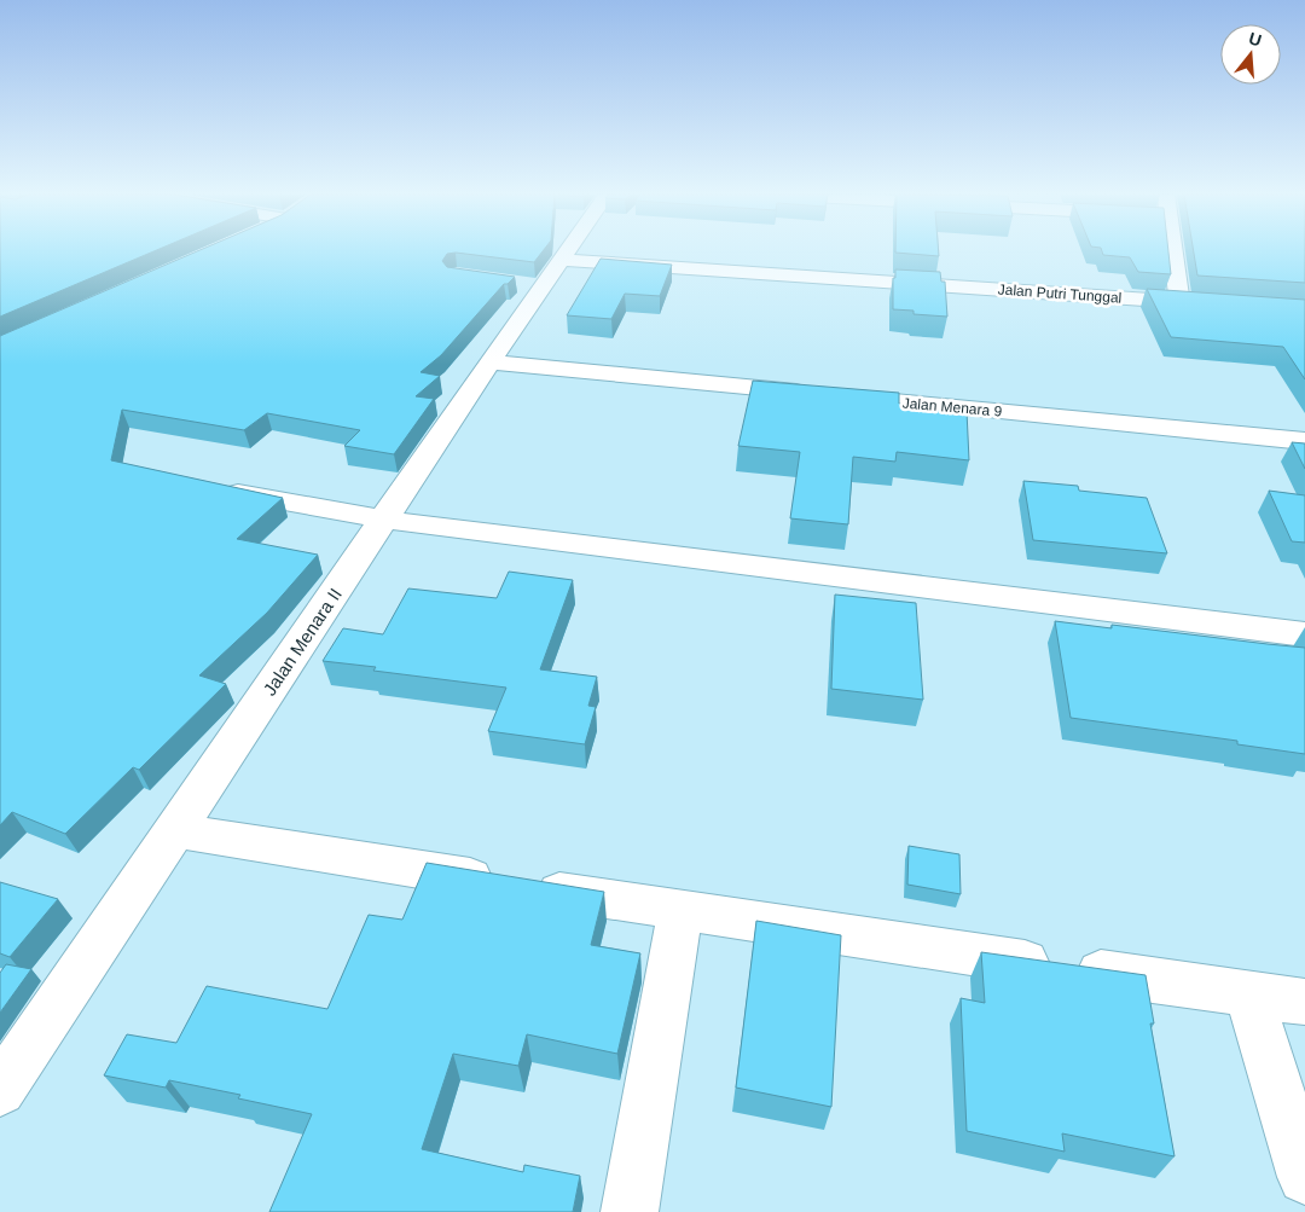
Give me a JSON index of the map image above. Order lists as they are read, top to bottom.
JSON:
{
  "streets": {
    "street": ["Jalan Putri Tunggal", "Jalan Menara 9", "Jalan Menara II"]
  },
  "crossings": [
    ["Jalan Putri Tunggal", "Jalan Menara II"],
    ["Jalan Menara 9", "Jalan Menara II"]
  ],
  "north": "top"
}
